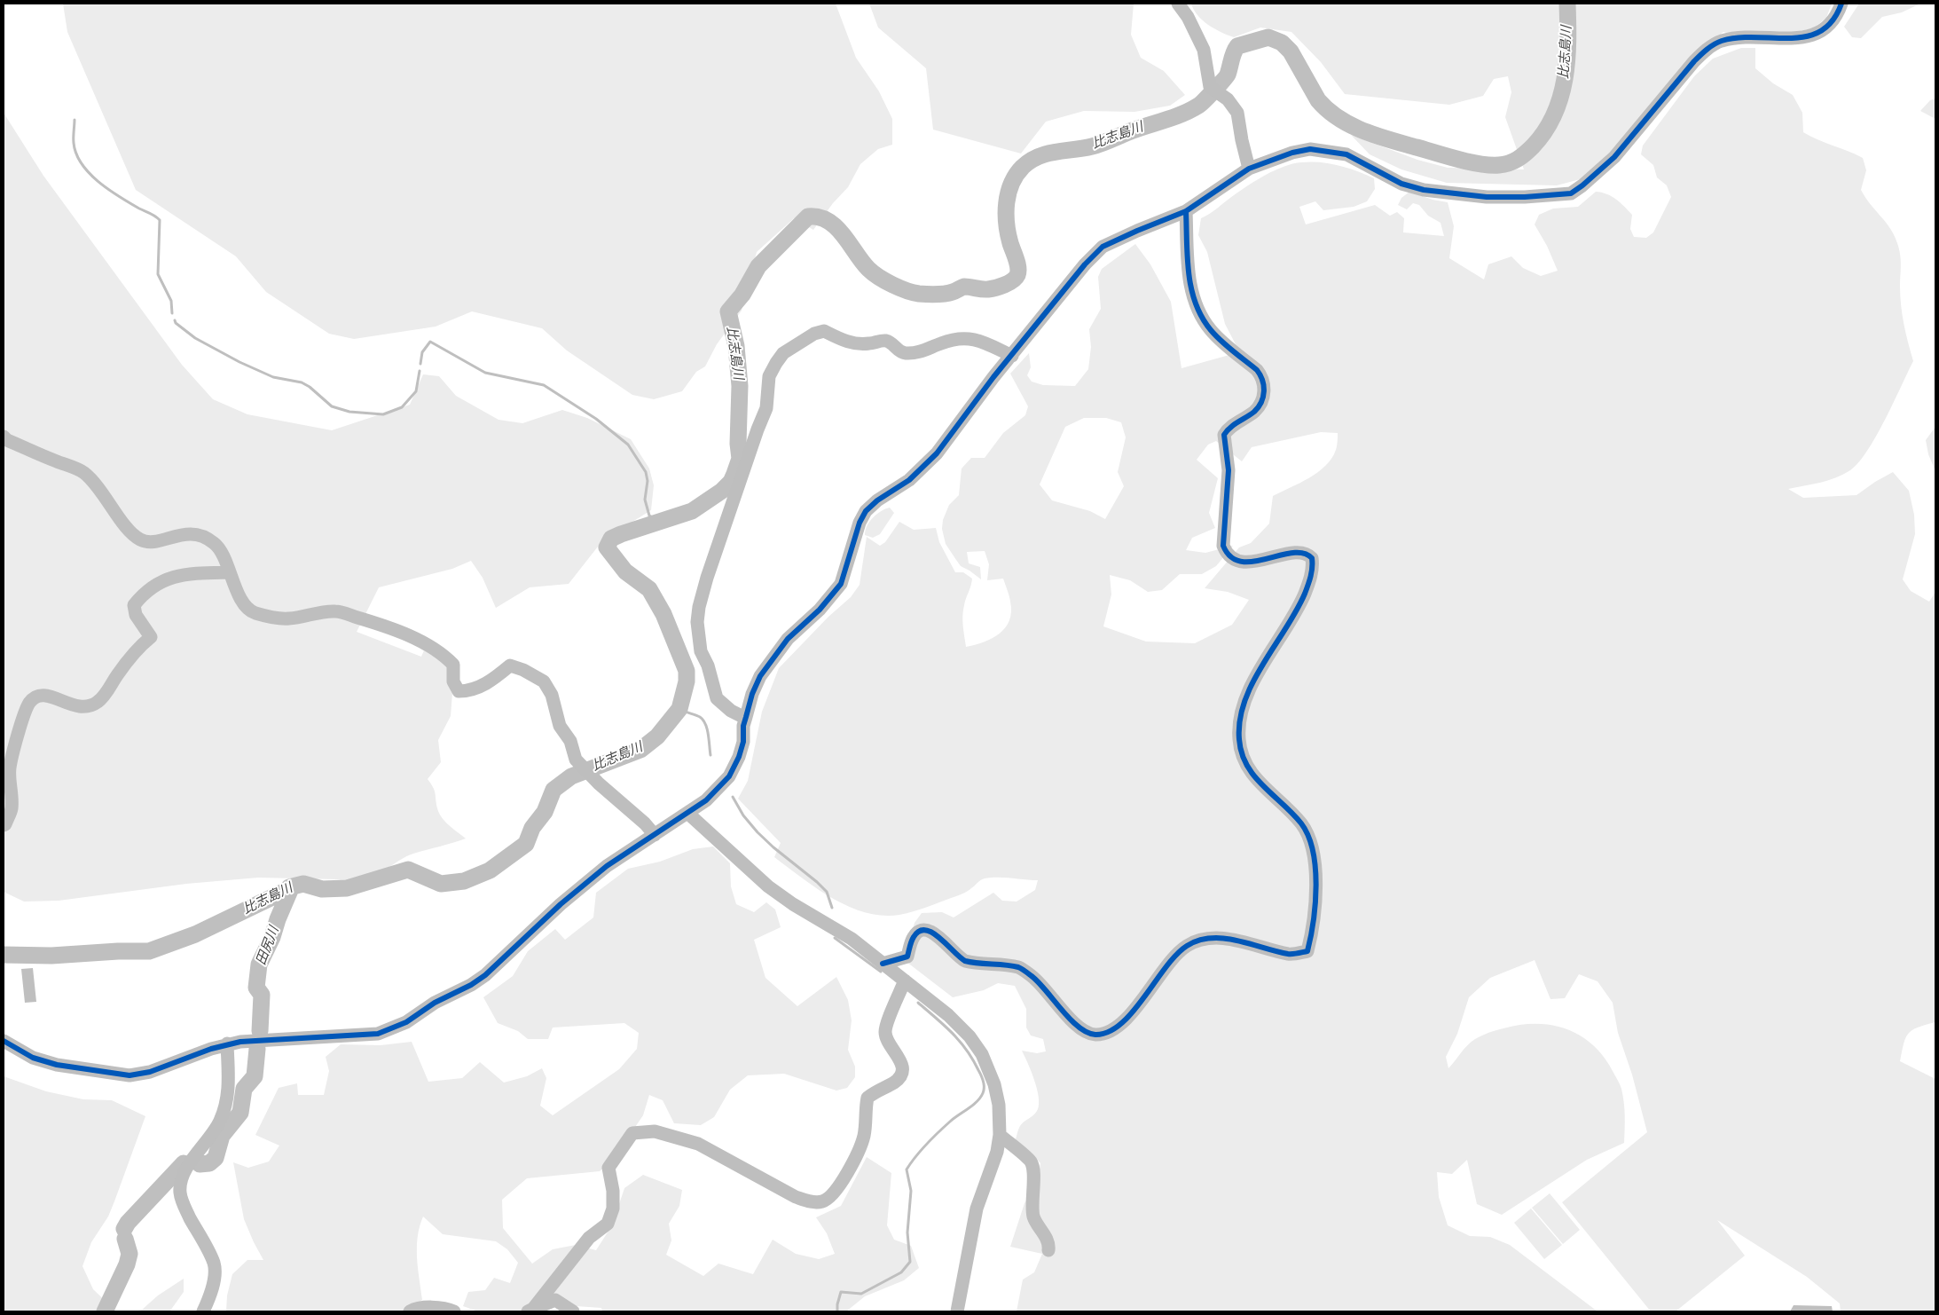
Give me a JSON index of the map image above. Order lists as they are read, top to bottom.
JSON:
{
  "water": ["比志島川", "田尻川"]
}
